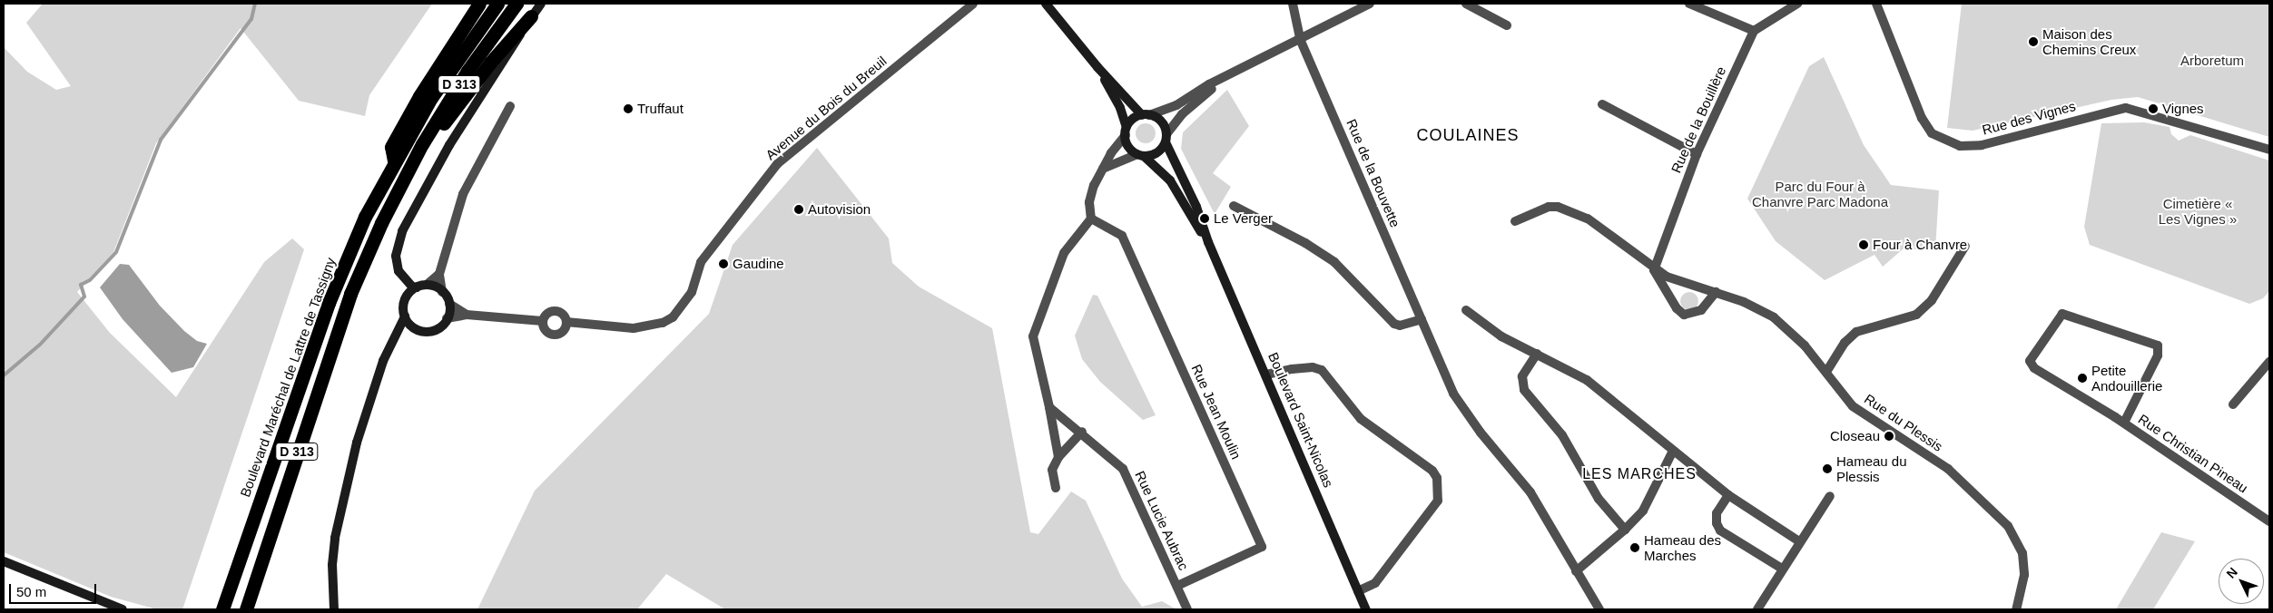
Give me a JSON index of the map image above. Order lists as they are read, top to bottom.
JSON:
{
  "streets": {
    "highway": ["D 313", "Boulevard Maréchal de Lattre de Tassigny"],
    "main road": ["Boulevard Saint-Nicolas"],
    "street": [
      "Avenue du Bois du Breuil",
      "Rue des Vignes",
      "Rue de la Bouillère",
      "Rue de la Bouvette",
      "Rue Jean Moulin",
      "Rue du Plessis",
      "Rue Christian Pineau",
      "Rue Lucie Aubrac"
    ]
  },
  "crossings": [
    ["D 313", "Boulevard Maréchal de Lattre de Tassigny"],
    ["Rue de la Bouillère", "Rue du Plessis"],
    ["Rue Jean Moulin", "Rue Lucie Aubrac"]
  ],
  "districts": ["COULAINES", "LES MARCHES"],
  "parks": ["Arboretum", "Parc du Four à Chanvre Parc Madona", "Cimetière « Les Vignes »"],
  "places": [
    "Maison des Chemins Creux",
    "Truffaut",
    "Vignes",
    "Autovision",
    "Le Verger",
    "Four à Chanvre",
    "Gaudine",
    "Petite Andouillerie",
    "Closeau",
    "Hameau du Plessis",
    "Hameau des Marches"
  ],
  "scale_bar": "50 m",
  "north": "top left"
}
